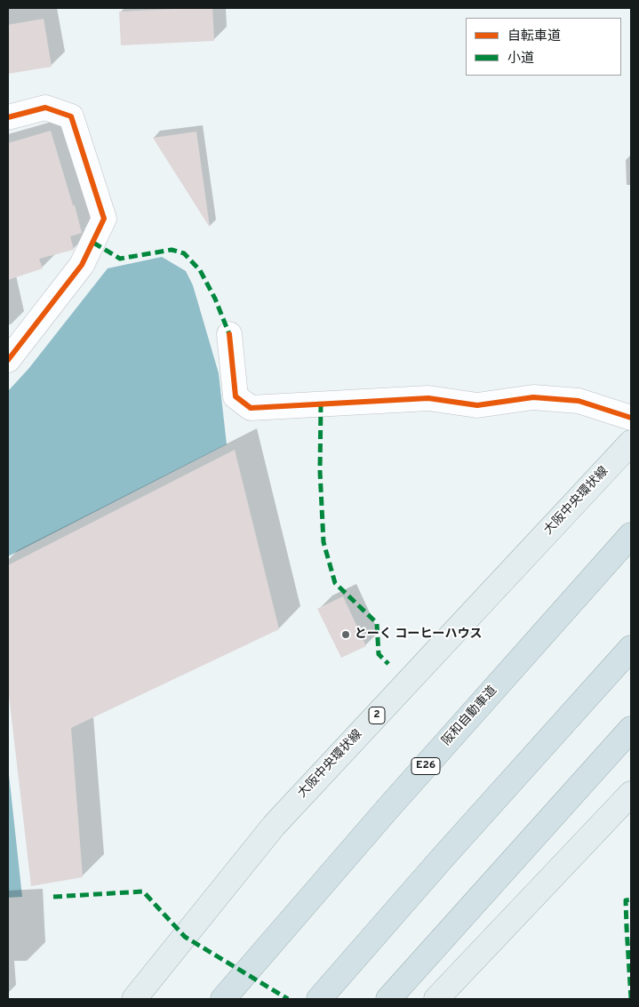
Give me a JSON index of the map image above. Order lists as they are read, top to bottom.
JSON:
{
  "streets": {
    "highway": ["阪和自動車道", "E26"],
    "main road": ["大阪中央環状線", "2"]
  },
  "places": ["とーく コーヒーハウス"],
  "legend": ["自転車道", "小道"]
}
